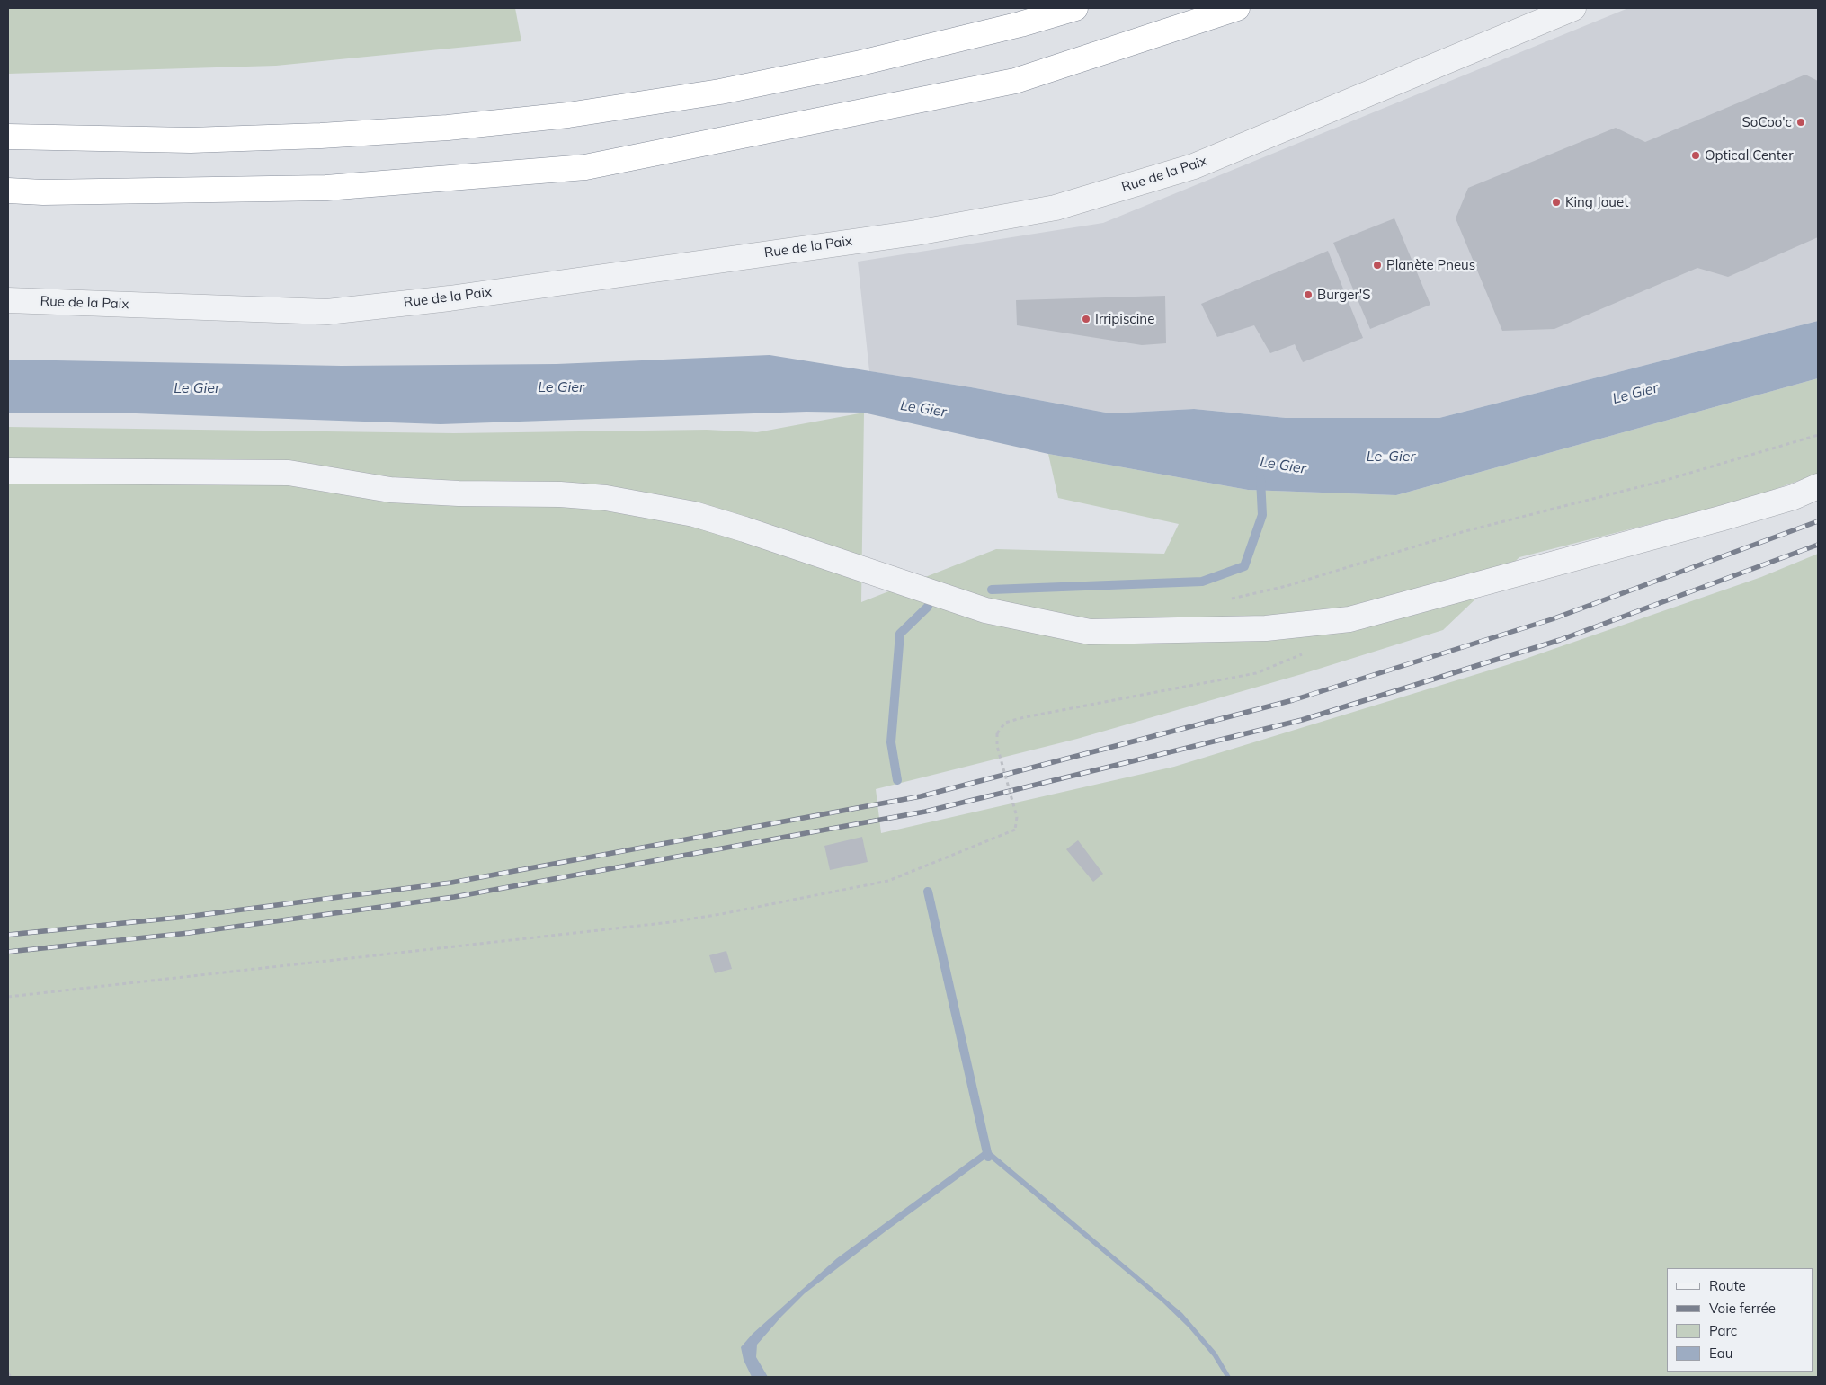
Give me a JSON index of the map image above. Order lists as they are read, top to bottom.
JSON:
{
  "streets": {
    "street": ["Rue de la Paix"]
  },
  "water": ["Le Gier", "Le-Gier"],
  "places": [
    "SoCoo'c",
    "Optical Center",
    "King Jouet",
    "Planète Pneus",
    "Burger'S",
    "Irripiscine"
  ],
  "legend": [
    "Route",
    "Voie ferrée",
    "Parc",
    "Eau"
  ]
}
